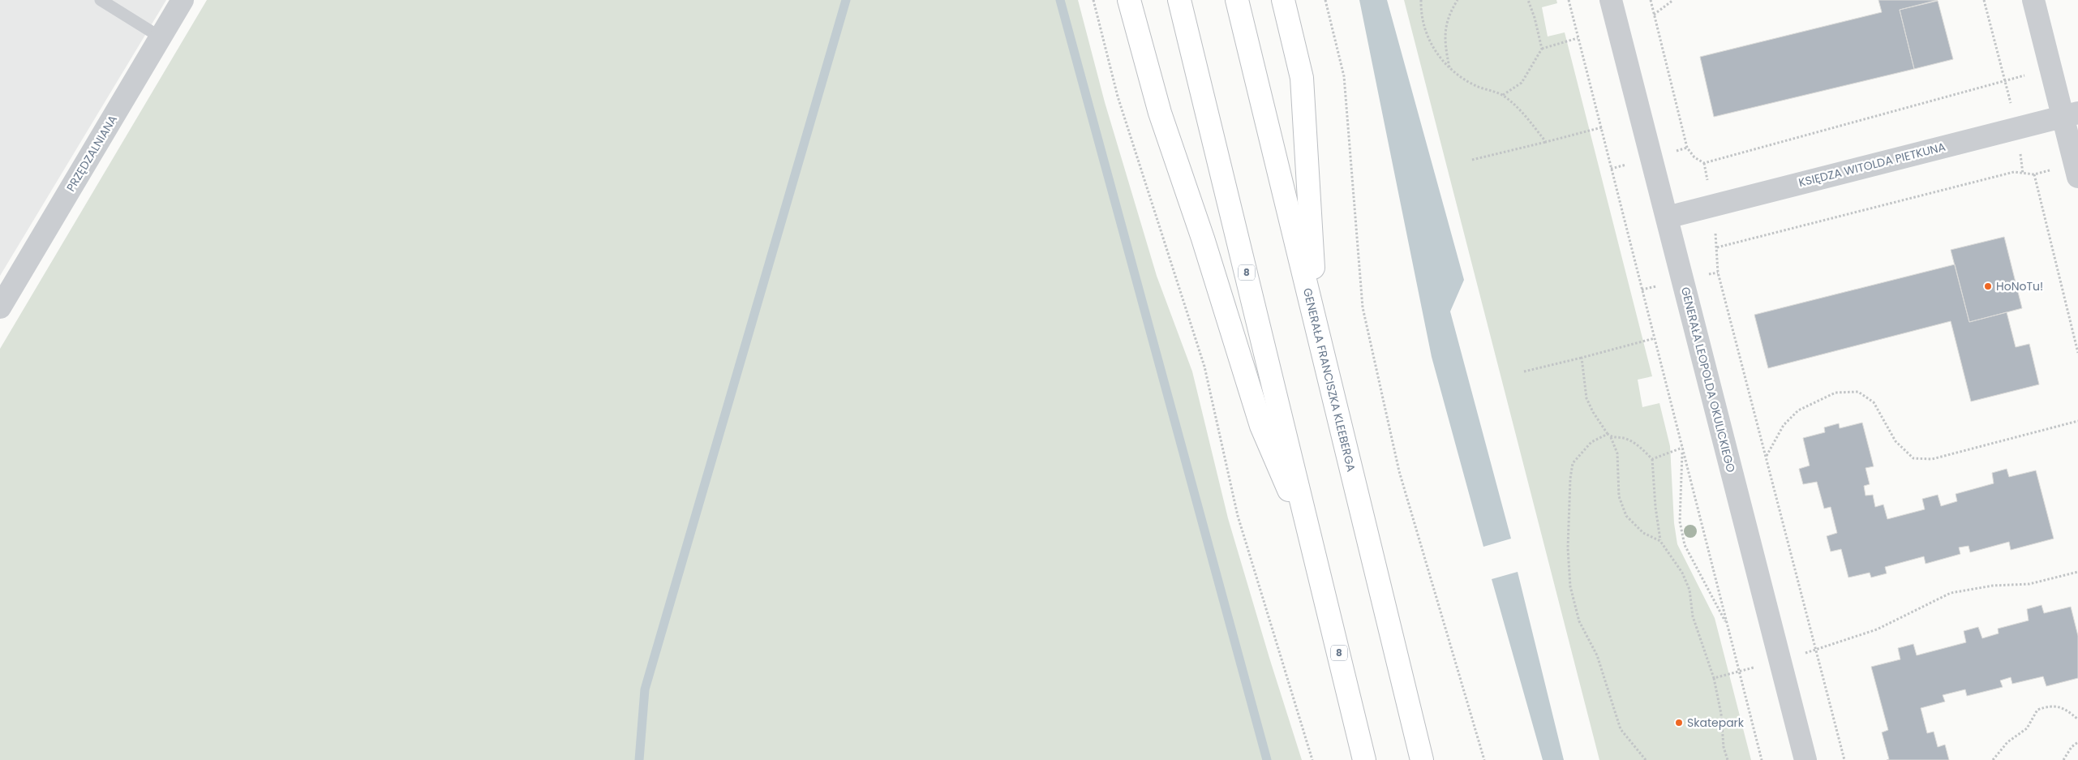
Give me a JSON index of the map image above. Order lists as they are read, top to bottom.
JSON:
{
  "streets": {
    "highway": ["8", "GENERAŁA FRANCISZKA KLEEBERGA"],
    "street": ["PRZĘDZALNIANA", "KSIĘDZA WITOLDA PIETKUNA", "GENERAŁA LEOPOLDA OKULICKIEGO"]
  },
  "crossings": [
    ["KSIĘDZA WITOLDA PIETKUNA", "GENERAŁA LEOPOLDA OKULICKIEGO"]
  ],
  "places": ["HoNoTu!", "Skatepark"]
}
